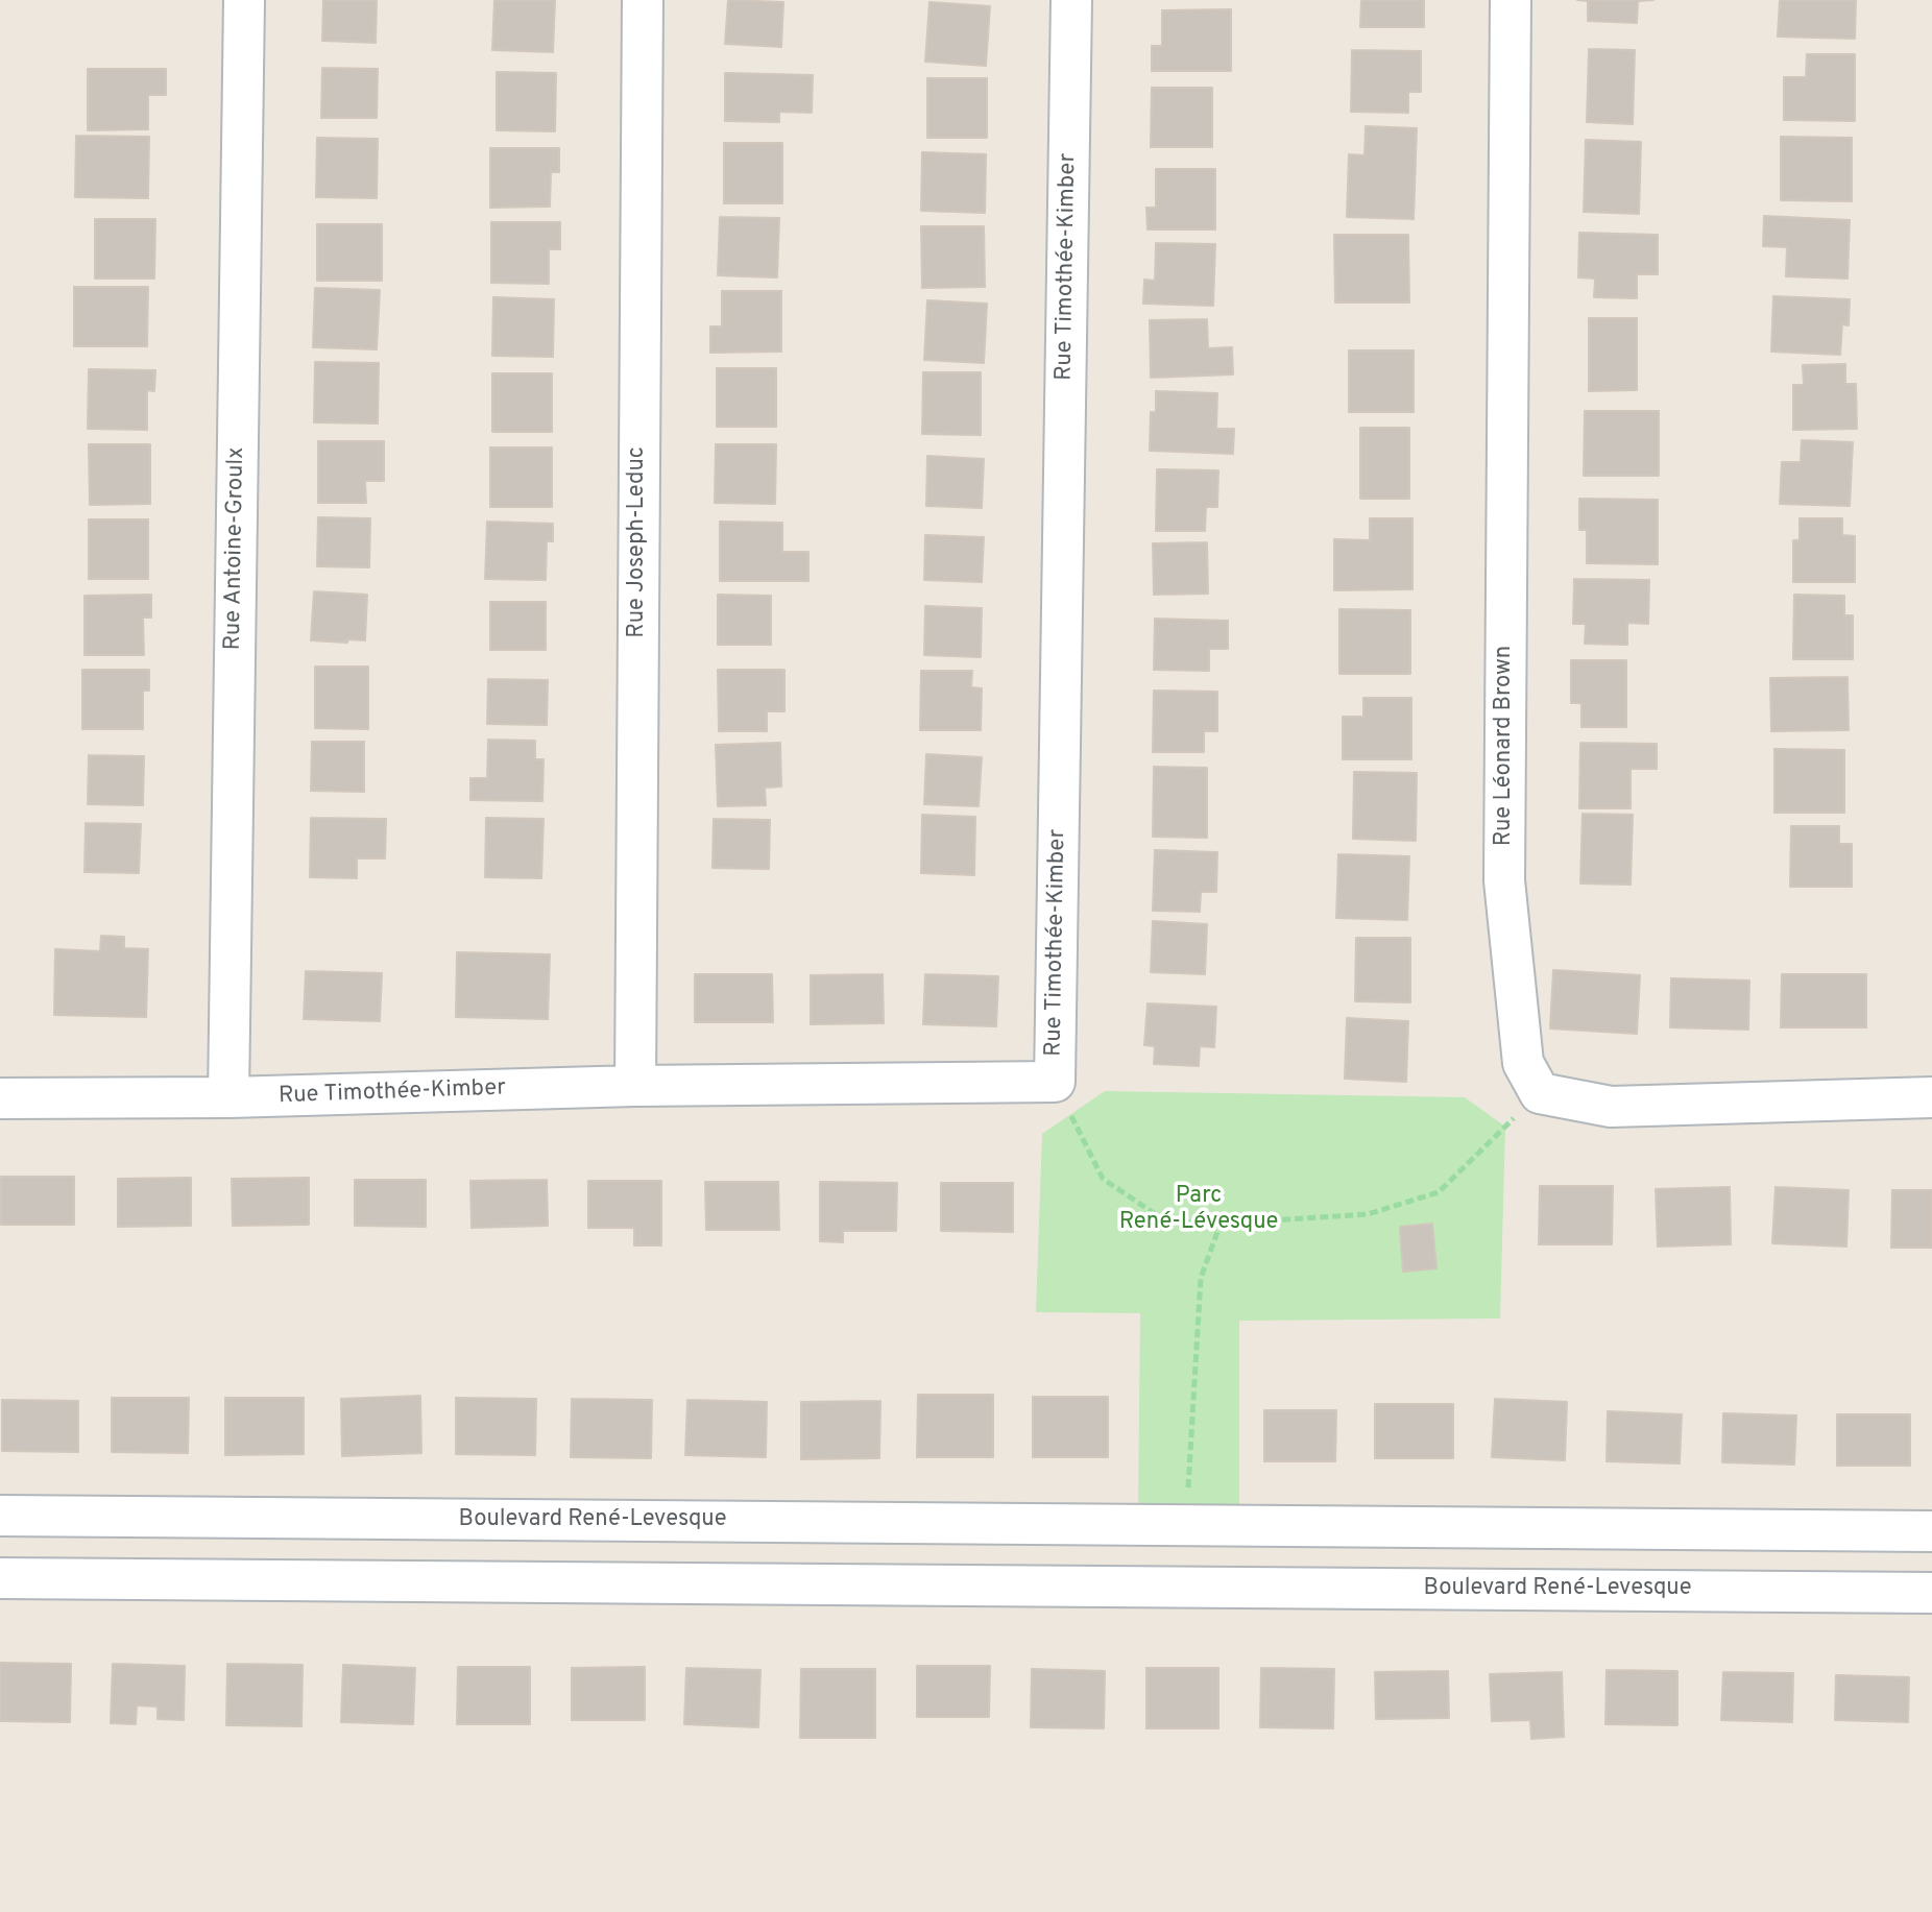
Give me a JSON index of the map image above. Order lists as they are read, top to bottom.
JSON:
{
  "streets": {
    "street": [
      "Rue Timothée-Kimber",
      "Rue Joseph-Leduc",
      "Rue Antoine-Groulx",
      "Rue Léonard Brown",
      "Boulevard René-Levesque"
    ]
  },
  "crossings": [
    ["Rue Timothée-Kimber", "Rue Joseph-Leduc"],
    ["Rue Timothée-Kimber", "Rue Antoine-Groulx"]
  ],
  "parks": ["Parc René-Lévesque"]
}
